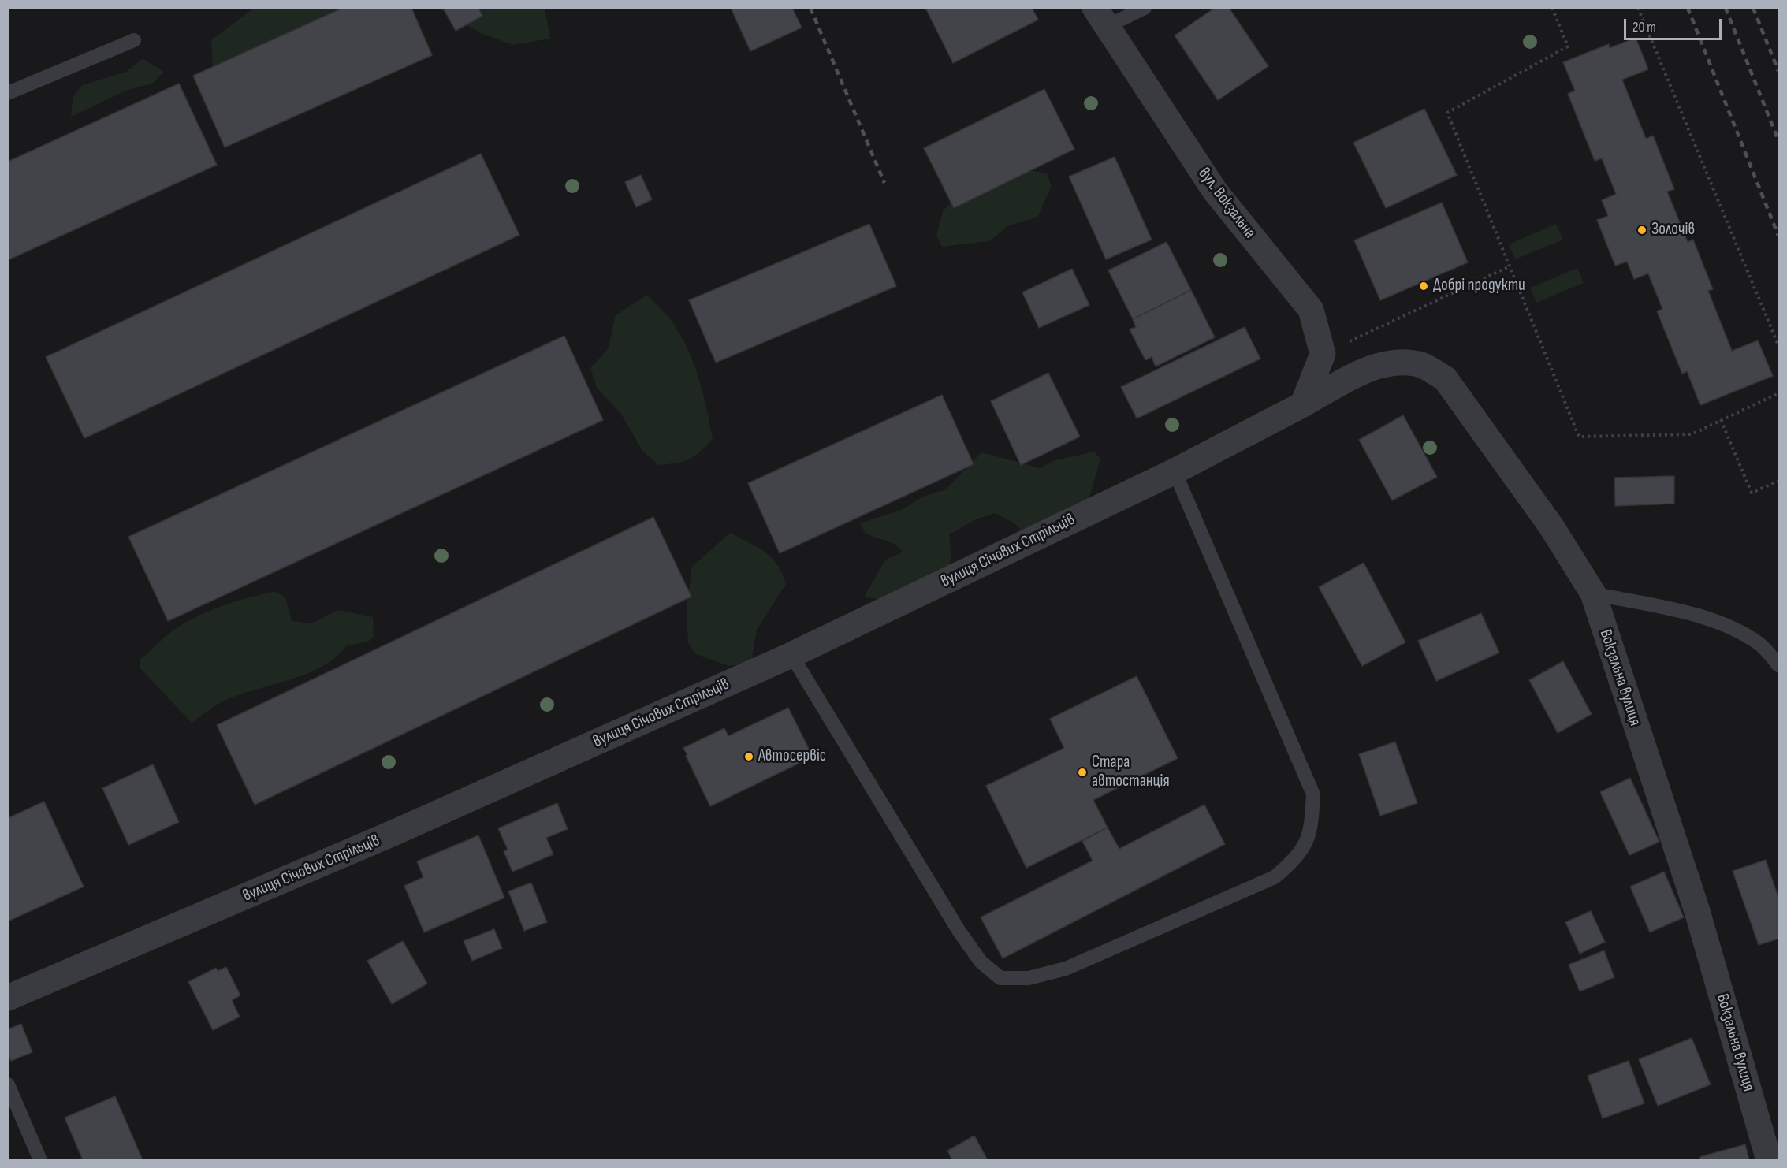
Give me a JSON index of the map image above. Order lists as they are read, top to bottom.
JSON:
{
  "streets": {
    "street": ["вул. Вокзальна", "вулиця Січових Стрільців", "Вокзальна вулиця"]
  },
  "crossings": [
    ["вулиця Січових Стрільців", "Вокзальна вулиця"]
  ],
  "places": [
    "Золочів",
    "Добрі продукти",
    "Автосервіс",
    "Стара автостанція"
  ],
  "scale_bar": "20 m"
}
